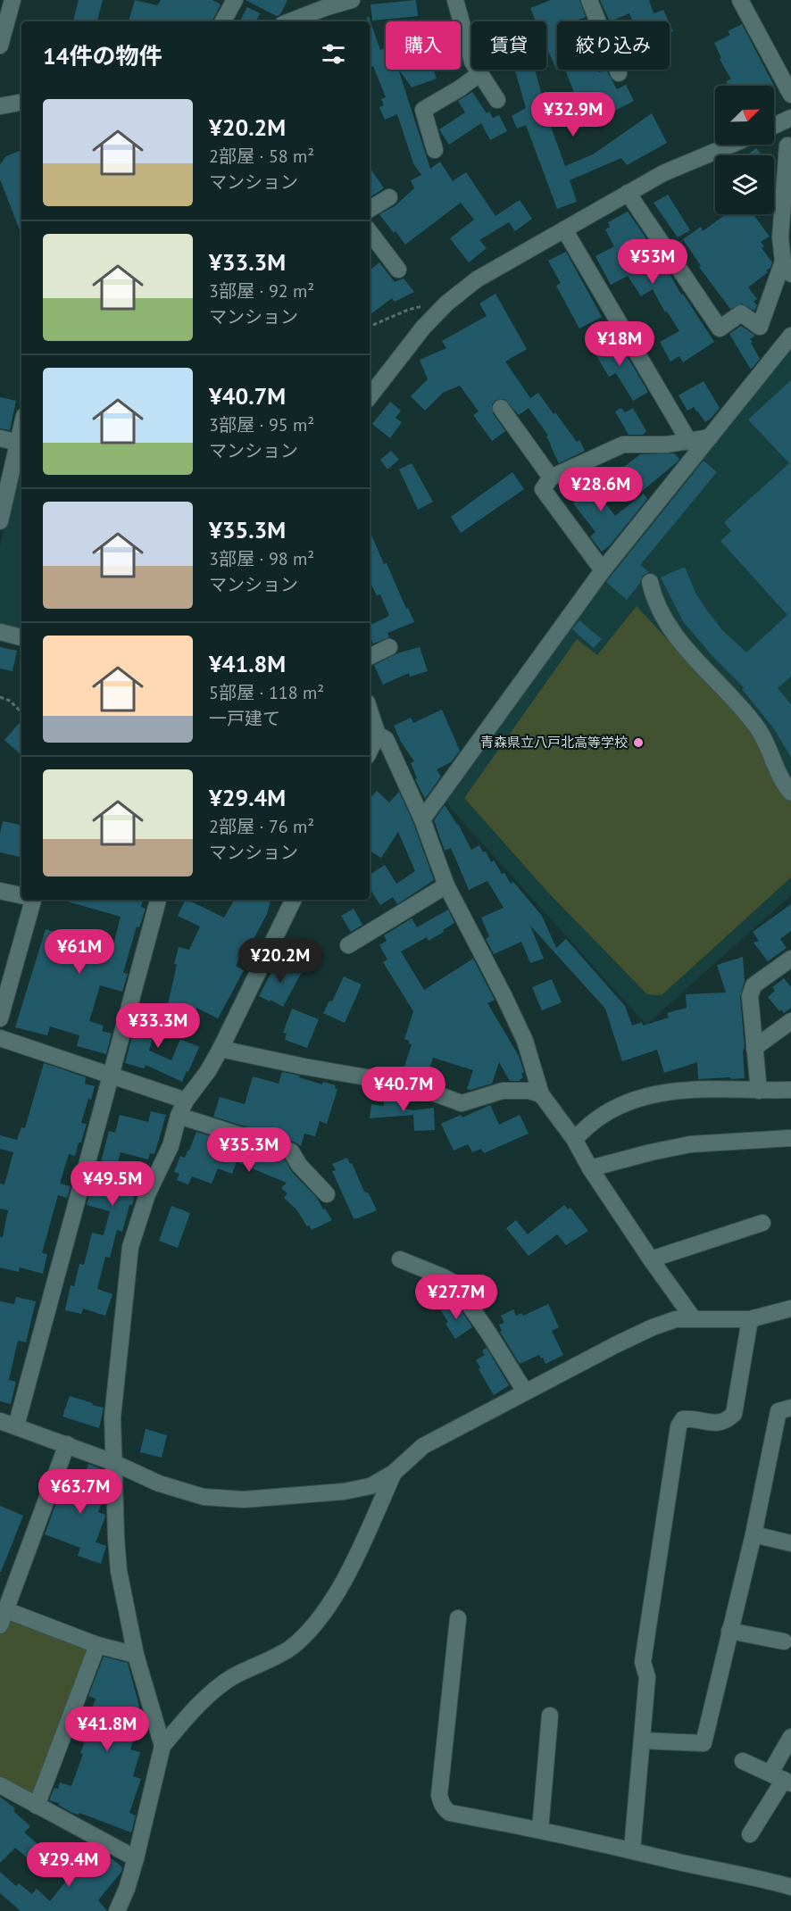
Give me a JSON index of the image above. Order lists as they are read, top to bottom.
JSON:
{
  "places": ["青森県立八戸北高等学校"],
  "north": "top right",
  "page": {
    "chip": ["購入", "賃貸", "絞り込み"],
    "heading": "14件の物件",
    "list": [
      {
        "name": "¥20.2M",
        "note": "2部屋 · 58 m² · マンション"
      },
      {
        "name": "¥33.3M",
        "note": "3部屋 · 92 m² · マンション"
      },
      {
        "name": "¥40.7M",
        "note": "3部屋 · 95 m² · マンション"
      },
      {
        "name": "¥35.3M",
        "note": "3部屋 · 98 m² · マンション"
      },
      {
        "name": "¥41.8M",
        "note": "5部屋 · 118 m² · 一戸建て"
      },
      {
        "name": "¥29.4M",
        "note": "2部屋 · 76 m² · マンション"
      }
    ],
    "price": [
      "¥32.9M",
      "¥53M",
      "¥18M",
      "¥28.6M",
      "¥61M",
      "¥20.2M",
      "¥33.3M",
      "¥40.7M",
      "¥35.3M",
      "¥49.5M",
      "¥27.7M",
      "¥63.7M",
      "¥41.8M",
      "¥29.4M"
    ]
  }
}
